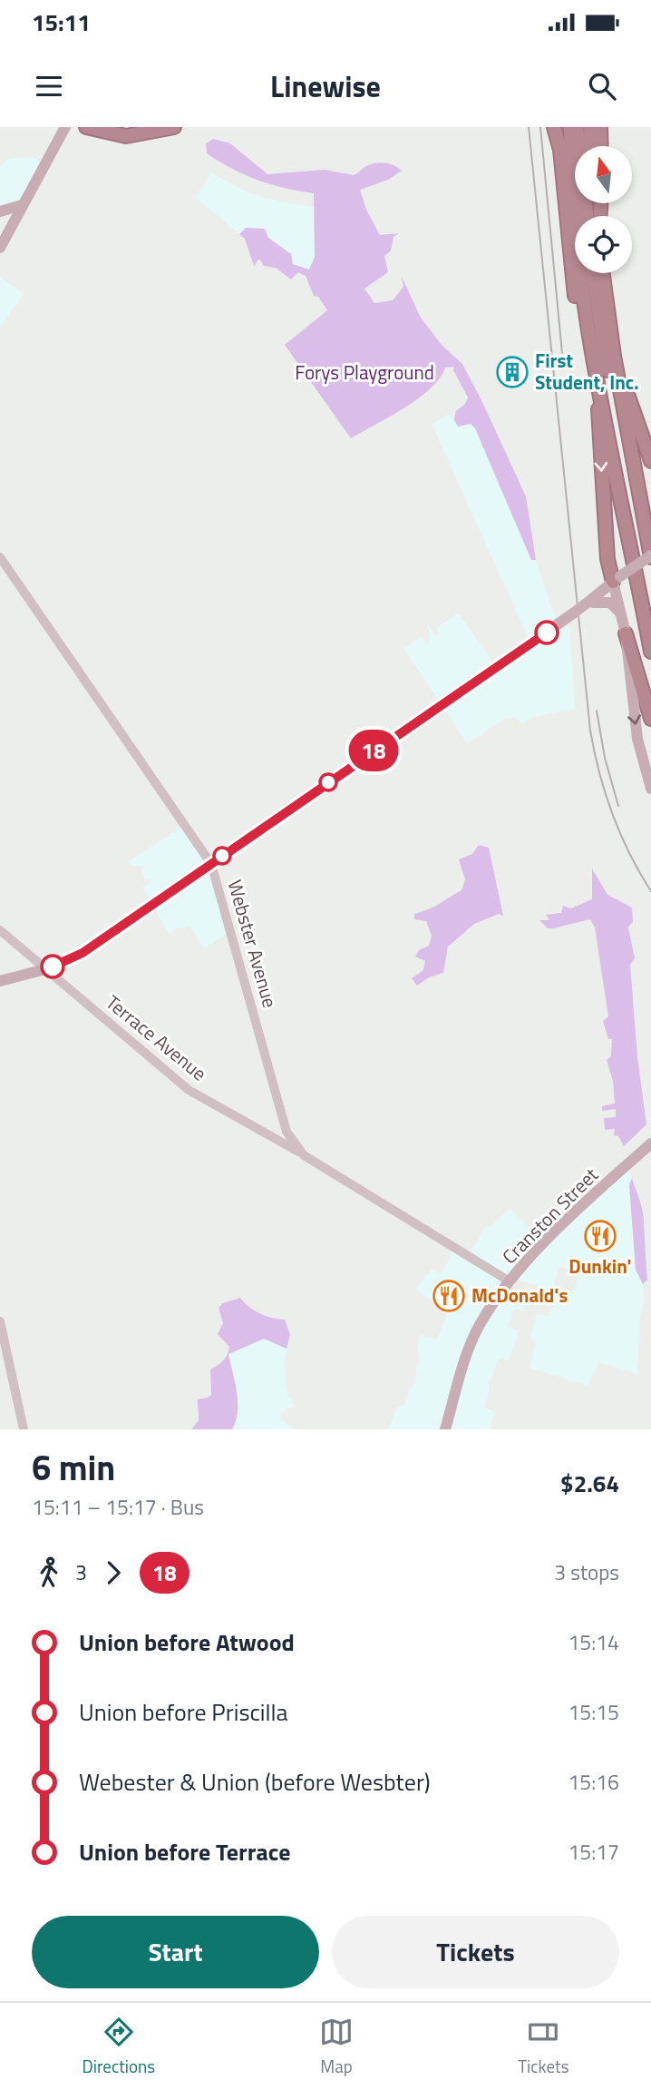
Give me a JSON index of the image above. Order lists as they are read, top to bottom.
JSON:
{
  "streets": {
    "main road": ["Cranston Street"],
    "street": ["Webster Avenue", "Terrace Avenue"]
  },
  "crossings": [
    ["Webster Avenue", "Terrace Avenue"],
    ["Webster Avenue", "Cranston Street"]
  ],
  "parks": ["Forys Playground"],
  "places": {
    "building": ["First Student, Inc."],
    "restaurant": ["Dunkin'", "McDonald's"]
  },
  "lines": ["bus line 18"],
  "north": "top",
  "page": {
    "status": "15:11",
    "header": "Linewise",
    "on_map": "18",
    "heading": ["6 min", "15:11 – 15:17 · Bus", "$2.64"],
    "legs": ["3", "18", "3 stops"],
    "list": [
      {
        "name": "Union before Atwood",
        "value": "15:14"
      },
      {
        "name": "Union before Priscilla",
        "value": "15:15"
      },
      {
        "name": "Webester & Union (before Wesbter)",
        "value": "15:16"
      },
      {
        "name": "Union before Terrace",
        "value": "15:17"
      }
    ],
    "buttons": ["Start", "Tickets"],
    "tabs": ["Directions", "Map", "Tickets"]
  }
}
